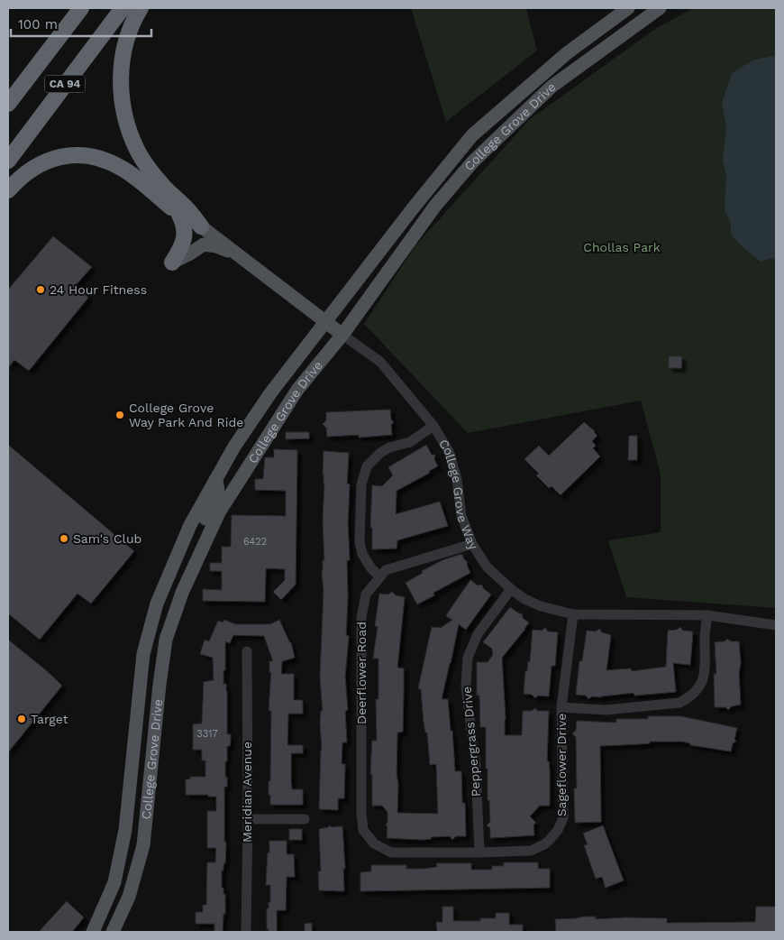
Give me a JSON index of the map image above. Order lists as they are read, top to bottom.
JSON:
{
  "streets": {
    "highway": ["CA 94"],
    "main road": ["College Grove Drive", "College Grove Way"],
    "street": [
      "Deerflower Road",
      "Peppergrass Drive",
      "Sageflower Drive",
      "Meridian Avenue"
    ]
  },
  "crossings": [
    ["College Grove Drive", "College Grove Way"],
    ["College Grove Way", "Deerflower Road"],
    ["College Grove Way", "Peppergrass Drive"],
    ["College Grove Way", "Sageflower Drive"],
    ["Deerflower Road", "Sageflower Drive"],
    ["Peppergrass Drive", "Sageflower Drive"]
  ],
  "parks": ["Chollas Park"],
  "places": [
    "24 Hour Fitness",
    "College Grove Way Park And Ride",
    "Sam's Club",
    "Target"
  ],
  "house_numbers": ["6422", "3317"],
  "scale_bar": "100 m"
}
